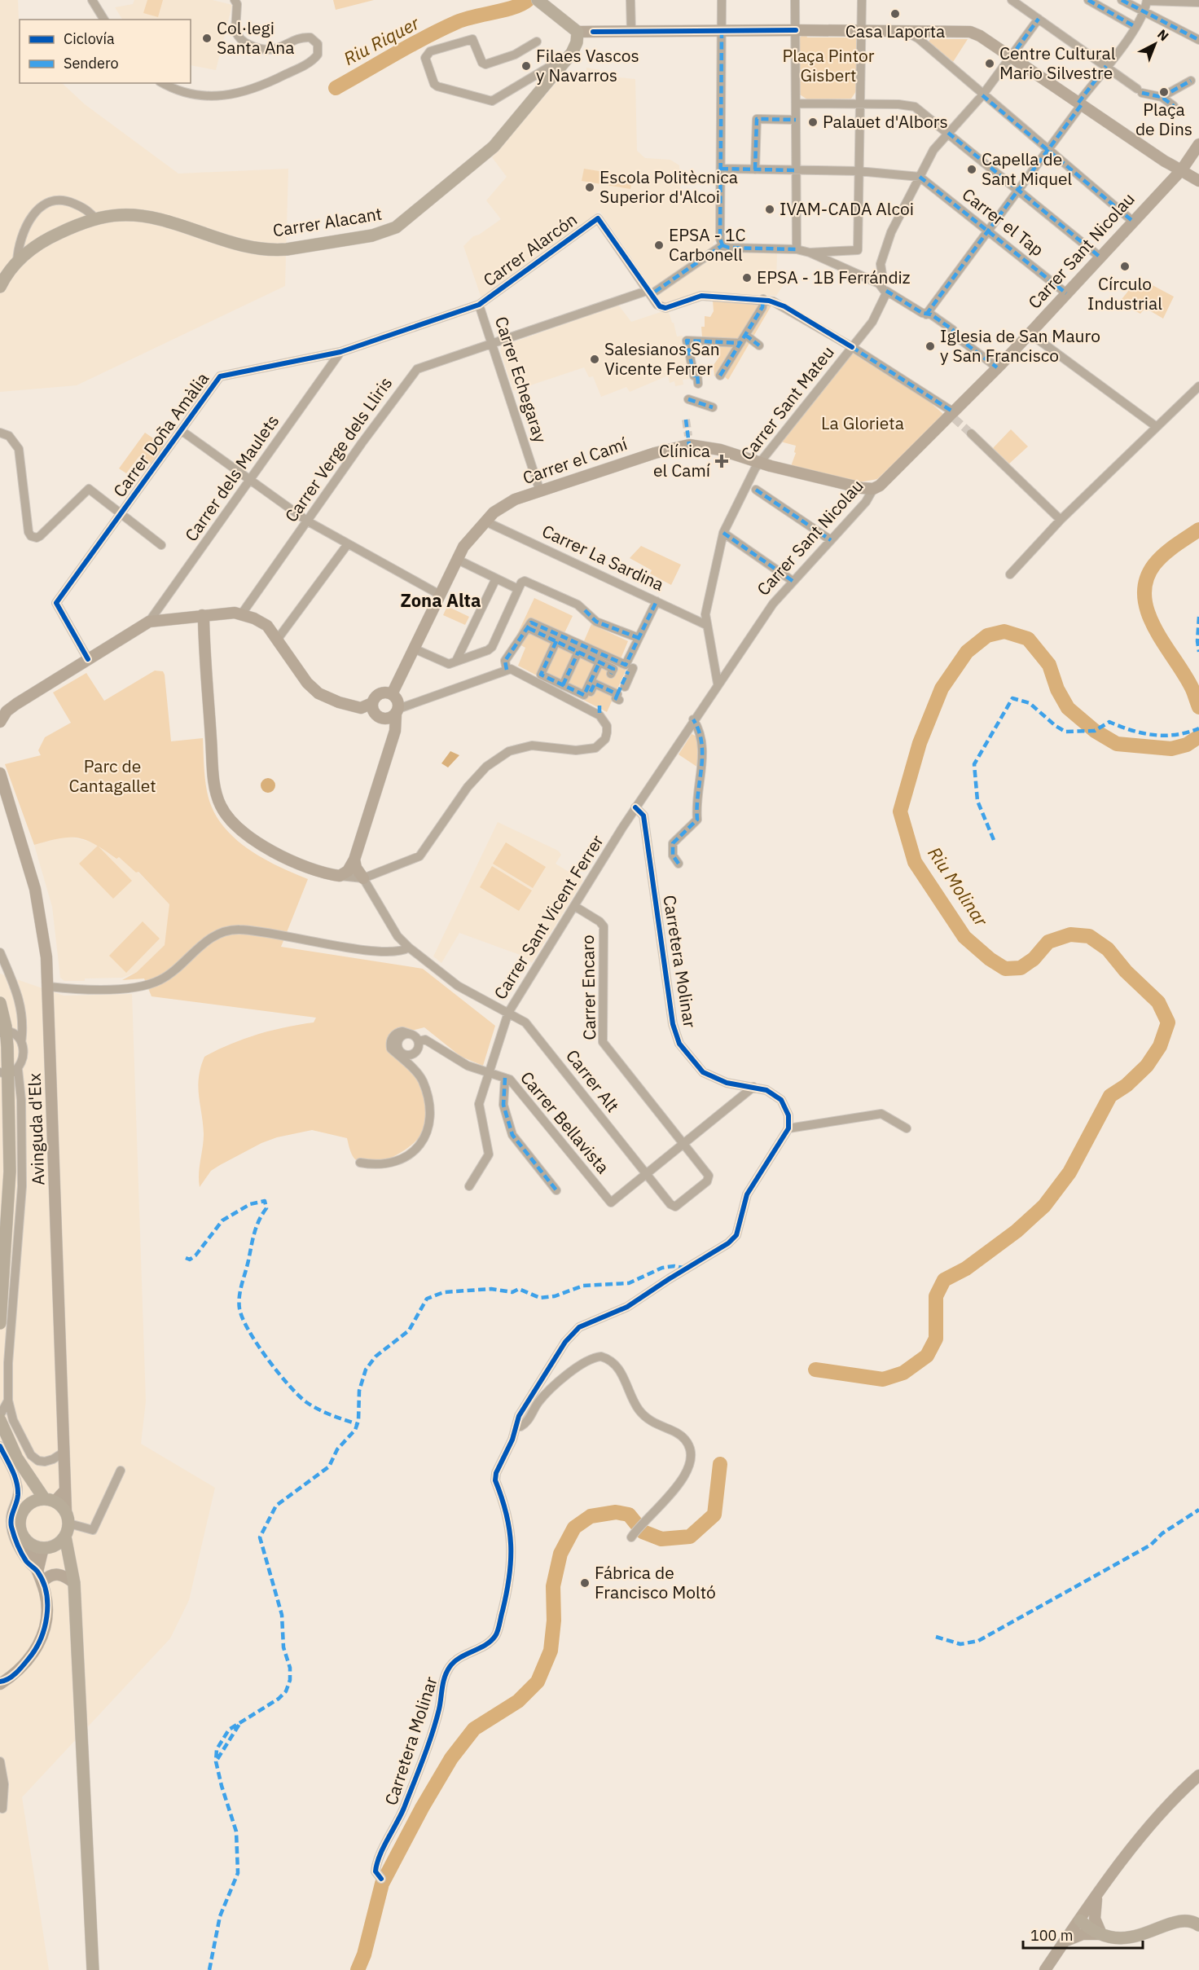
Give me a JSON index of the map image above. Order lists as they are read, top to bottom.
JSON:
{
  "streets": {
    "main road": ["Carrer Alacant"],
    "street": [
      "Carrer el Tap",
      "Carrer Alarcón",
      "Carrer Sant Nicolau",
      "Carrer Echegaray",
      "Carrer Sant Mateu",
      "Carrer Doña Amàlia",
      "Carrer Verge dels Lliris",
      "Carrer el Camí",
      "Carrer dels Maulets",
      "Carrer La Sardina",
      "Carrer Sant Vicent Ferrer",
      "Carretera Molinar",
      "Carrer Encaro",
      "Carrer Alt",
      "Carrer Bellavista",
      "Avinguda d'Elx"
    ]
  },
  "crossings": [
    ["Carrer el Tap", "Carrer Sant Nicolau"],
    ["Carrer Alarcón", "Carrer Echegaray"],
    ["Carrer Alarcón", "Carrer Doña Amàlia"],
    ["Carrer Alarcón", "Carrer Verge dels Lliris"],
    ["Carrer Sant Nicolau", "Carrer Sant Mateu"],
    ["Carrer Sant Nicolau", "Carrer el Camí"],
    ["Carrer Sant Nicolau", "Carrer Sant Vicent Ferrer"],
    ["Carrer Echegaray", "Carrer Doña Amàlia"],
    ["Carrer Echegaray", "Carrer Verge dels Lliris"],
    ["Carrer Echegaray", "Carrer el Camí"],
    ["Carrer Sant Mateu", "Carrer el Camí"],
    ["Carrer Sant Mateu", "Carrer La Sardina"],
    ["Carrer Sant Mateu", "Carrer Sant Vicent Ferrer"],
    ["Carrer Doña Amàlia", "Carrer dels Maulets"],
    ["Carrer el Camí", "Carrer La Sardina"],
    ["Carrer Sant Vicent Ferrer", "Carretera Molinar"],
    ["Carrer Sant Vicent Ferrer", "Carrer Encaro"],
    ["Carrer Sant Vicent Ferrer", "Carrer Alt"],
    ["Carrer Sant Vicent Ferrer", "Carrer Bellavista"],
    ["Carrer Encaro", "Carrer Alt"],
    ["Carrer Alt", "Carrer Bellavista"]
  ],
  "districts": ["Zona Alta"],
  "water": ["Riu Riquer", "Riu Molinar"],
  "parks": ["Plaça Pintor Gisbert", "La Glorieta", "Parc de Cantagallet"],
  "places": {
    "other": [
      "Casa Laporta",
      "Col·legi Santa Ana",
      "Centre Cultural Mario Silvestre",
      "Filaes Vascos y Navarros",
      "Plaça de Dins",
      "Palauet d'Albors",
      "Capella de Sant Miquel",
      "Escola Politècnica Superior d'Alcoi",
      "IVAM-CADA Alcoi",
      "EPSA - 1C Carbonell",
      "Círculo Industrial",
      "EPSA - 1B Ferrándiz",
      "Iglesia de San Mauro y San Francisco",
      "Salesianos San Vicente Ferrer",
      "Fábrica de Francisco Moltó"
    ],
    "health": ["Clínica el Camí"]
  },
  "legend": ["Ciclovía", "Sendero"],
  "scale_bar": "100 m",
  "north": "top right"
}
